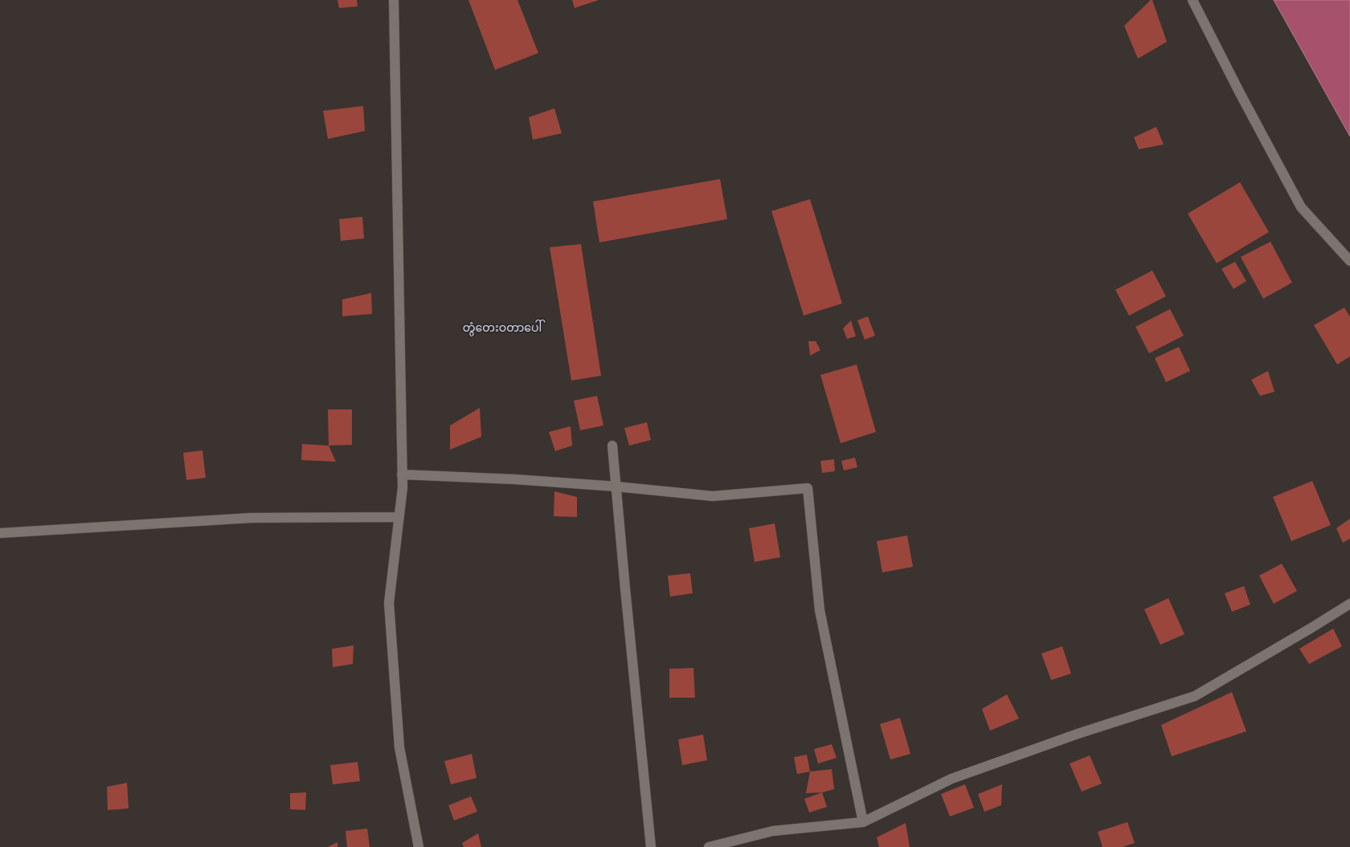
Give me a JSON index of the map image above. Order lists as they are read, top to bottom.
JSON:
{
  "districts": ["တွံတေးဝတာပေါ်"]
}
